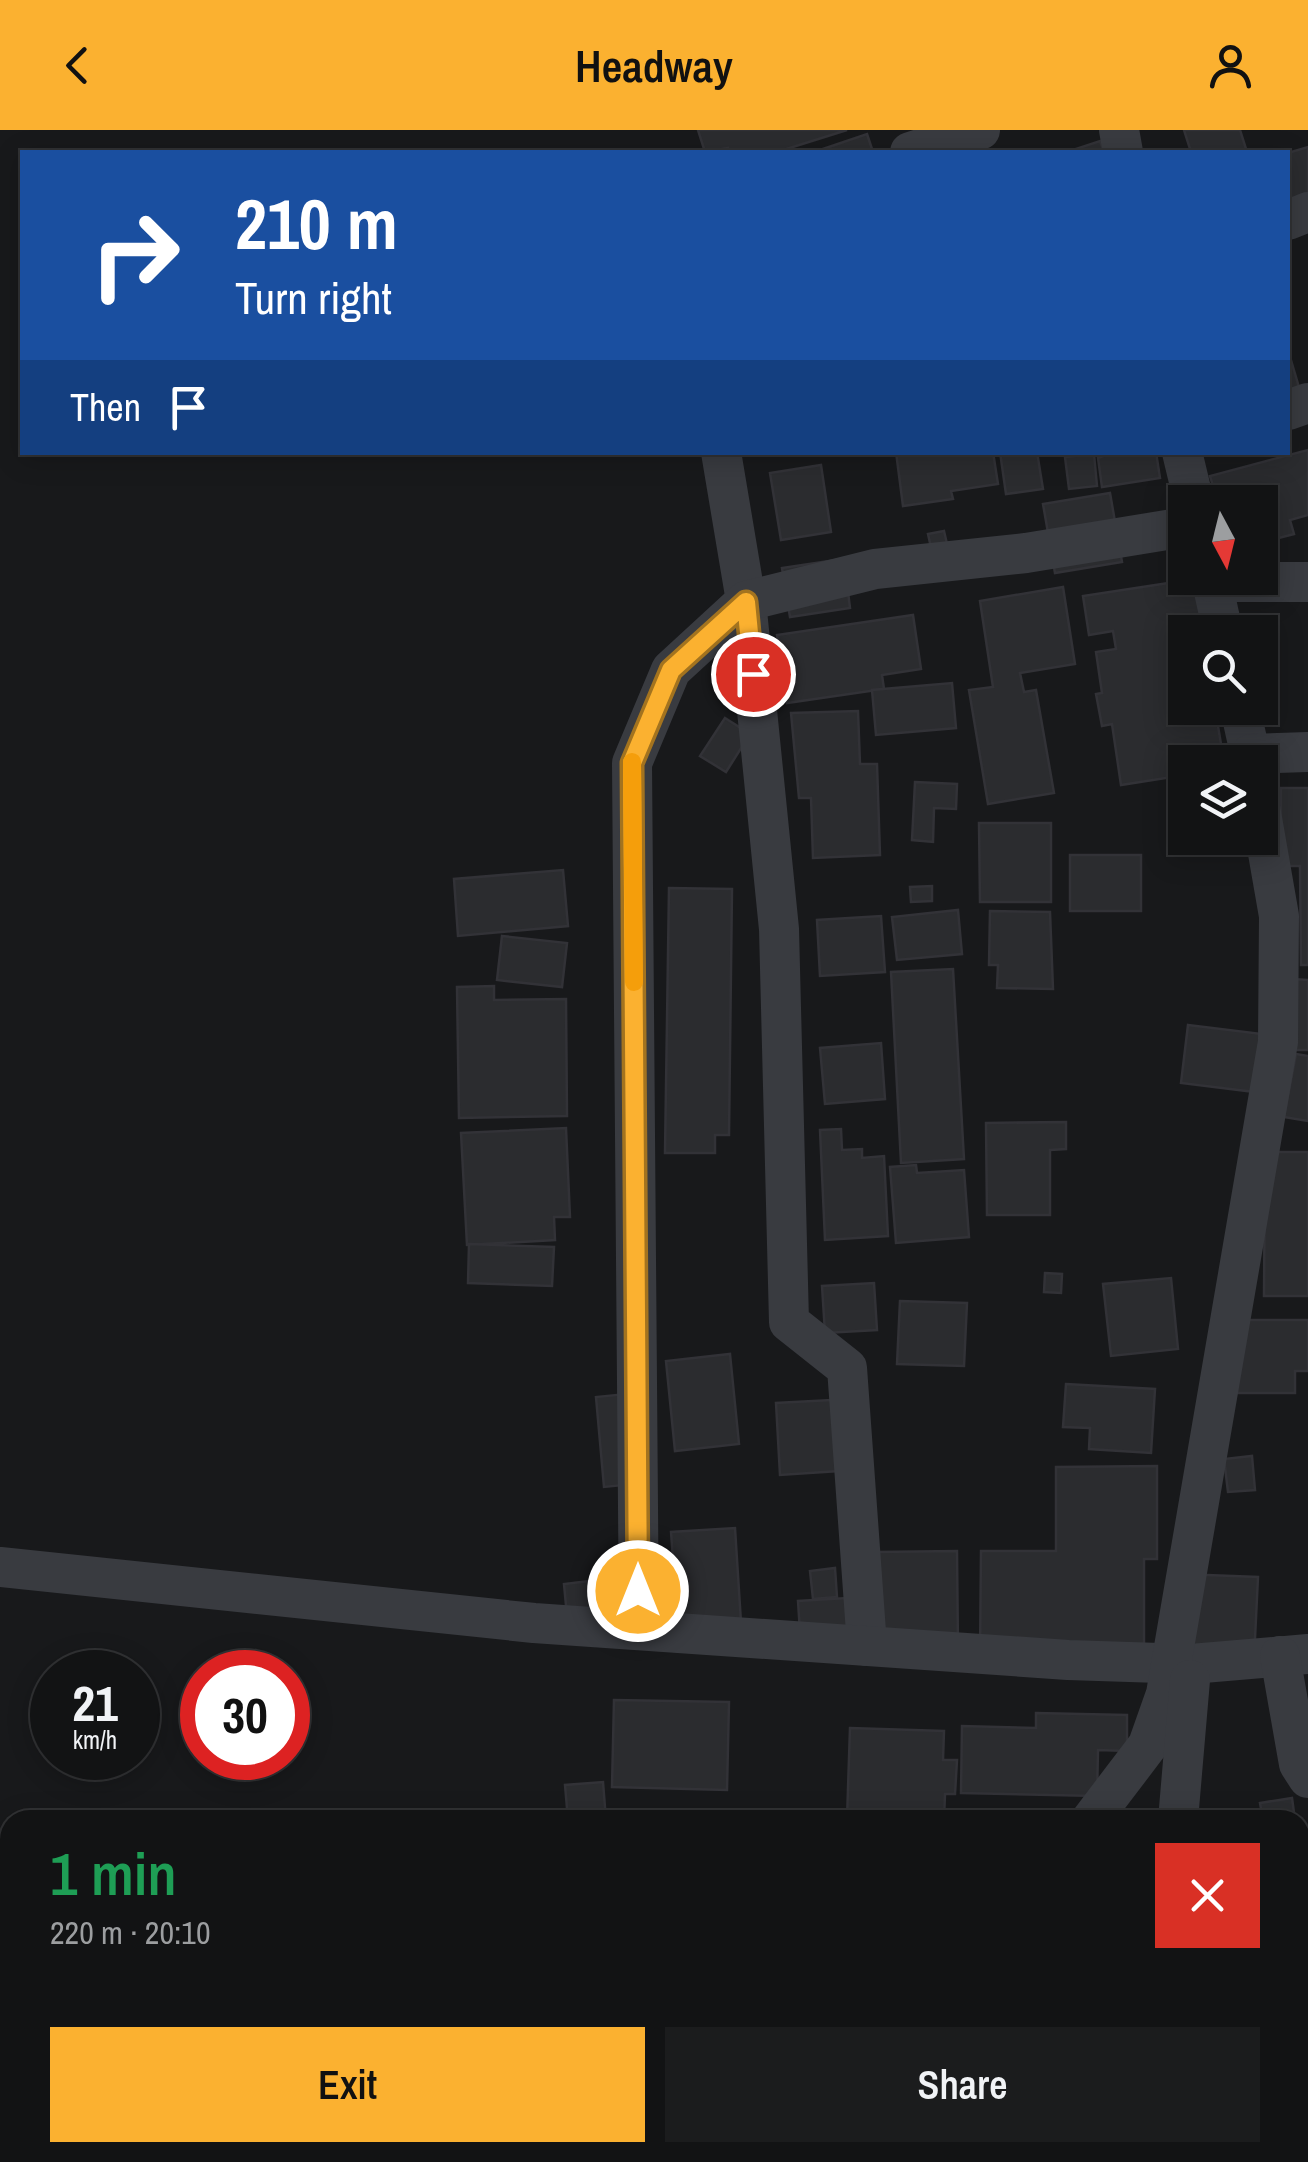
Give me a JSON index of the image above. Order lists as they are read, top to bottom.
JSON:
{
  "north": "bottom",
  "page": {
    "header": "Headway",
    "turn": ["210 m", "Turn right"],
    "then": "Then",
    "speed": "21 km/h",
    "limit": "30",
    "heading": ["1 min", "220 m · 20:10"],
    "buttons": ["Exit", "Share"]
  }
}
